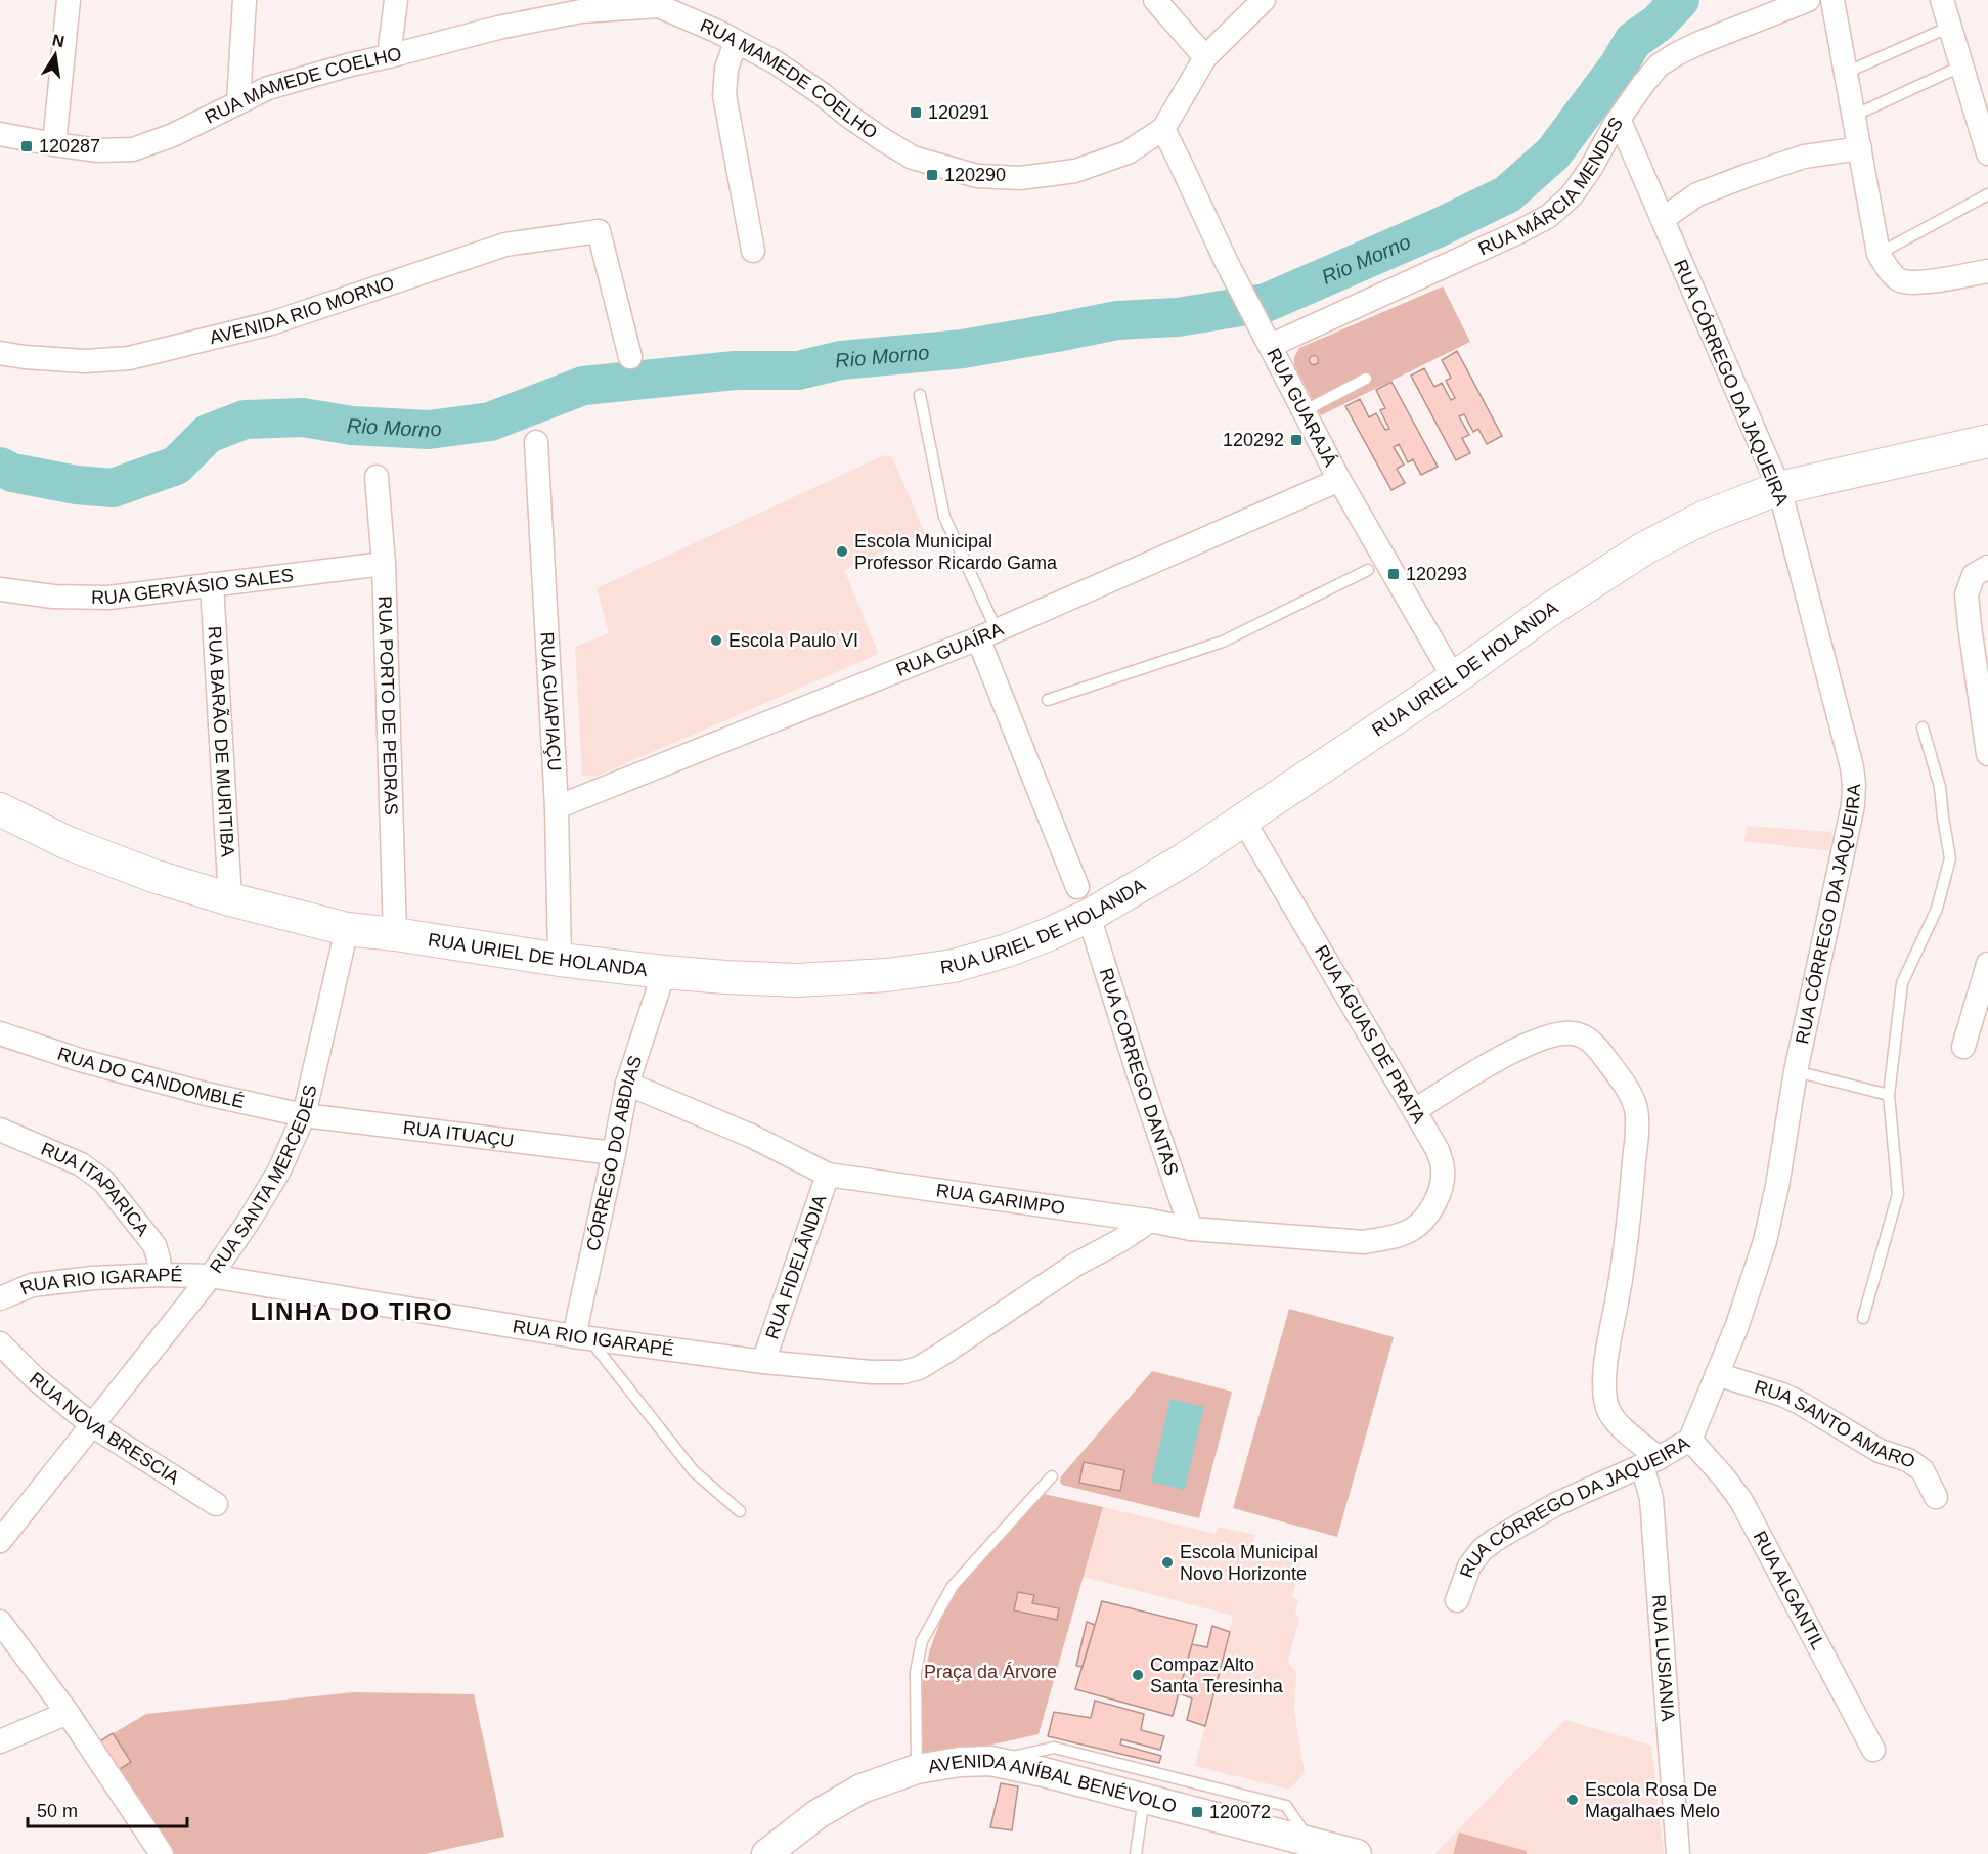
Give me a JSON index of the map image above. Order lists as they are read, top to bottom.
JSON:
{
  "streets": {
    "main road": ["RUA URIEL DE HOLANDA"],
    "street": [
      "RUA MAMEDE COELHO",
      "RUA MÁRCIA MENDES",
      "AVENIDA RIO MORNO",
      "RUA CÓRREGO DA JAQUEIRA",
      "RUA GUARAJÁ",
      "RUA GERVÁSIO SALES",
      "RUA GUAÍRA",
      "RUA GUAPIAÇU",
      "RUA PORTO DE PEDRAS",
      "RUA BARÃO DE MURITIBA",
      "RUA ÁGUAS DE PRATA",
      "RUA CORREGO DANTAS",
      "RUA DO CANDOMBLÉ",
      "RUA ITUAÇU",
      "CÓRREGO DO ABDIAS",
      "RUA SANTA MERCEDES",
      "RUA ITAPARICA",
      "RUA GARIMPO",
      "RUA FIDELÂNDIA",
      "RUA RIO IGARAPÉ",
      "RUA SANTO AMARO",
      "RUA NOVA BRESCIA",
      "RUA ALGANTIL",
      "RUA LUSIANIA",
      "AVENIDA ANÍBAL BENÉVOLO"
    ]
  },
  "crossings": [
    ["RUA MAMEDE COELHO", "RUA GUARAJÁ"],
    ["RUA MÁRCIA MENDES", "RUA CÓRREGO DA JAQUEIRA"],
    ["RUA MÁRCIA MENDES", "RUA GUARAJÁ"],
    ["RUA CÓRREGO DA JAQUEIRA", "RUA URIEL DE HOLANDA"],
    ["RUA CÓRREGO DA JAQUEIRA", "RUA SANTO AMARO"],
    ["RUA CÓRREGO DA JAQUEIRA", "RUA ALGANTIL"],
    ["RUA CÓRREGO DA JAQUEIRA", "RUA LUSIANIA"],
    ["RUA GUARAJÁ", "RUA GUAÍRA"],
    ["RUA GUARAJÁ", "RUA URIEL DE HOLANDA"],
    ["RUA GERVÁSIO SALES", "RUA PORTO DE PEDRAS"],
    ["RUA GERVÁSIO SALES", "RUA BARÃO DE MURITIBA"],
    ["RUA GUAÍRA", "RUA GUAPIAÇU"],
    ["RUA GUAÍRA", "RUA CORREGO DANTAS"],
    ["RUA URIEL DE HOLANDA", "RUA GUAPIAÇU"],
    ["RUA URIEL DE HOLANDA", "RUA PORTO DE PEDRAS"],
    ["RUA URIEL DE HOLANDA", "RUA BARÃO DE MURITIBA"],
    ["RUA URIEL DE HOLANDA", "RUA ÁGUAS DE PRATA"],
    ["RUA URIEL DE HOLANDA", "RUA CORREGO DANTAS"],
    ["RUA URIEL DE HOLANDA", "CÓRREGO DO ABDIAS"],
    ["RUA URIEL DE HOLANDA", "RUA SANTA MERCEDES"],
    ["RUA ÁGUAS DE PRATA", "RUA GARIMPO"],
    ["RUA CORREGO DANTAS", "RUA GARIMPO"],
    ["RUA DO CANDOMBLÉ", "RUA ITUAÇU"],
    ["RUA DO CANDOMBLÉ", "RUA SANTA MERCEDES"],
    ["RUA ITUAÇU", "CÓRREGO DO ABDIAS"],
    ["RUA ITUAÇU", "RUA SANTA MERCEDES"],
    ["CÓRREGO DO ABDIAS", "RUA GARIMPO"],
    ["CÓRREGO DO ABDIAS", "RUA RIO IGARAPÉ"],
    ["RUA SANTA MERCEDES", "RUA RIO IGARAPÉ"],
    ["RUA SANTA MERCEDES", "RUA NOVA BRESCIA"],
    ["RUA ITAPARICA", "RUA RIO IGARAPÉ"],
    ["RUA GARIMPO", "RUA FIDELÂNDIA"],
    ["RUA GARIMPO", "RUA RIO IGARAPÉ"],
    ["RUA FIDELÂNDIA", "RUA RIO IGARAPÉ"]
  ],
  "districts": ["LINHA DO TIRO"],
  "water": ["Rio Morno"],
  "parks": ["Praça da Árvore"],
  "places": {
    "transit": [
      "120291",
      "120287",
      "120290",
      "120292",
      "120293",
      "120072"
    ],
    "other": [
      "Escola Municipal Professor Ricardo Gama",
      "Escola Paulo VI",
      "Escola Municipal Novo Horizonte",
      "Compaz Alto Santa Teresinha",
      "Escola Rosa De Magalhaes Melo"
    ]
  },
  "scale_bar": "50 m",
  "north": "top"
}
